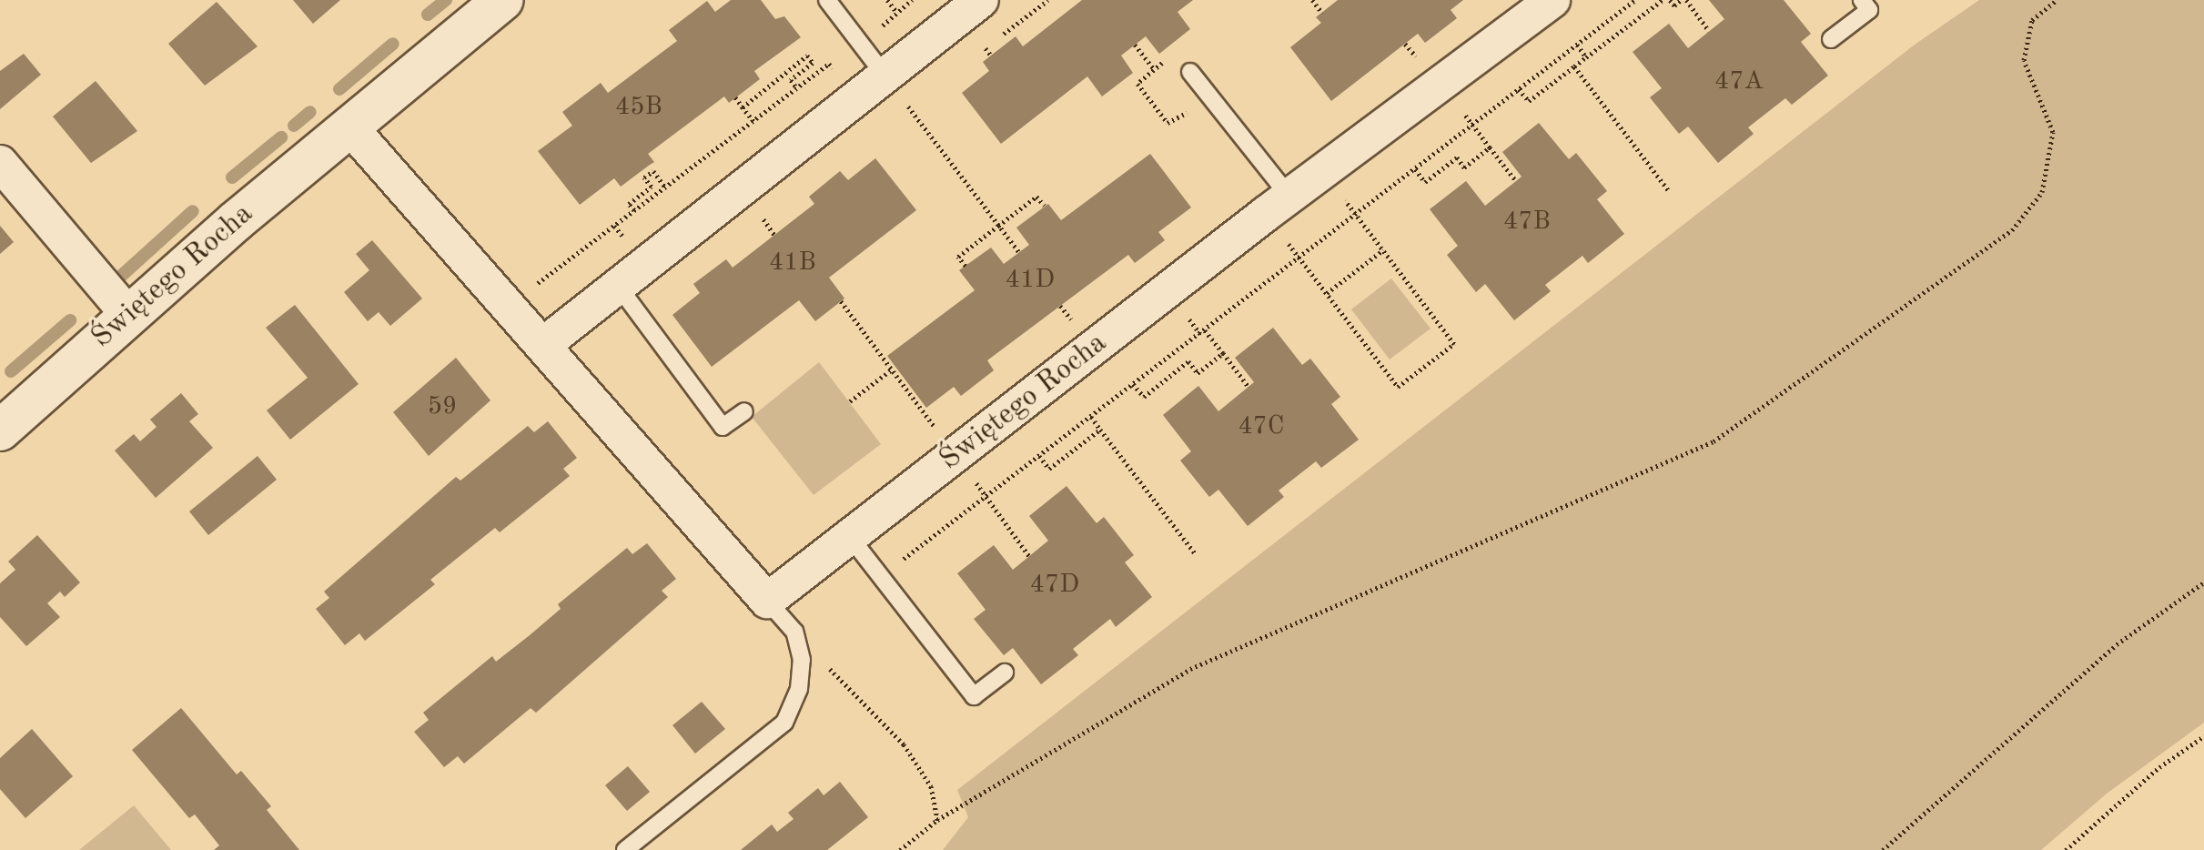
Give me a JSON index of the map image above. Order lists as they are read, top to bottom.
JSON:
{
  "streets": {
    "street": ["Świętego Rocha"]
  },
  "house_numbers": [
    "47A",
    "45B",
    "47B",
    "41B",
    "41D",
    "59",
    "47C",
    "47D"
  ]
}
